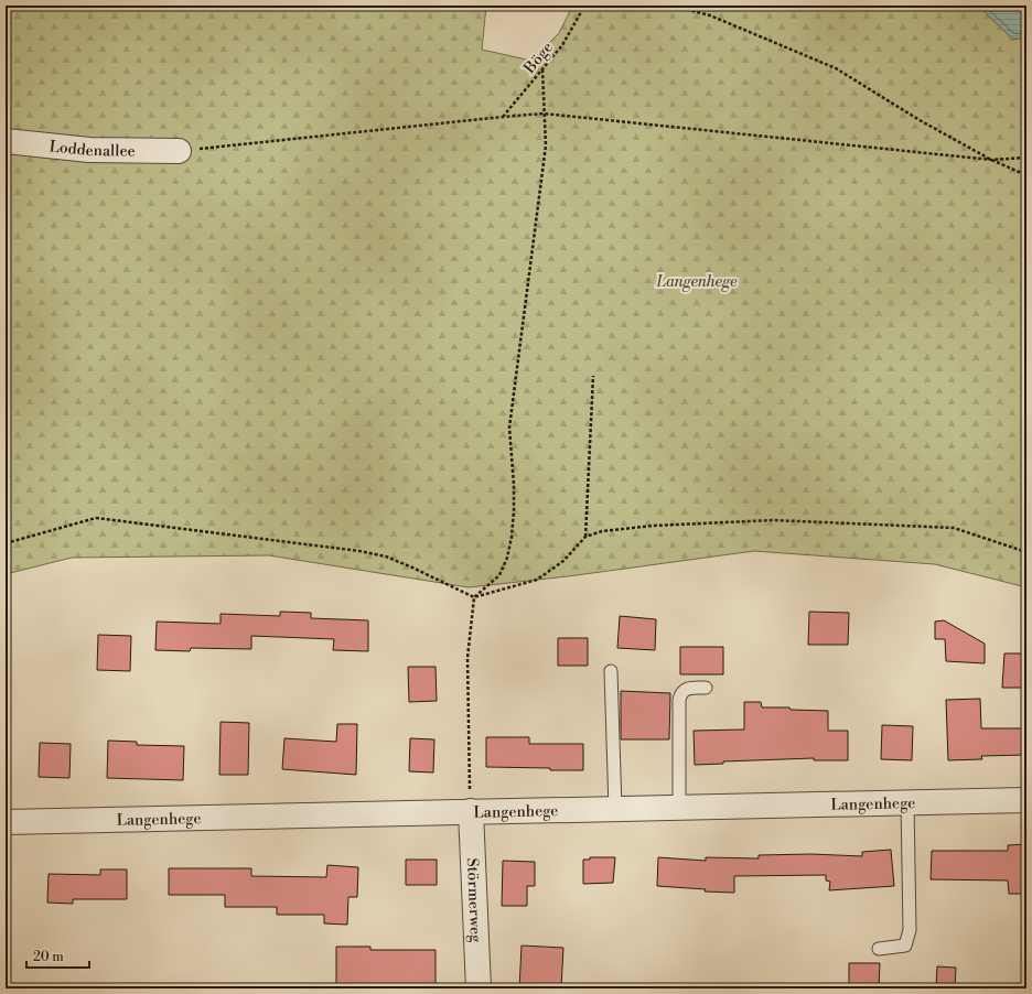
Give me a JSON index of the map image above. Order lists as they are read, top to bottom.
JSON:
{
  "streets": {
    "street": ["Loddenallee", "Langenhege", "Störmerweg"],
    "path": ["Böge"]
  },
  "crossings": [
    ["Langenhege", "Störmerweg"]
  ],
  "parks": ["Langenhege"],
  "scale_bar": "20 m"
}
